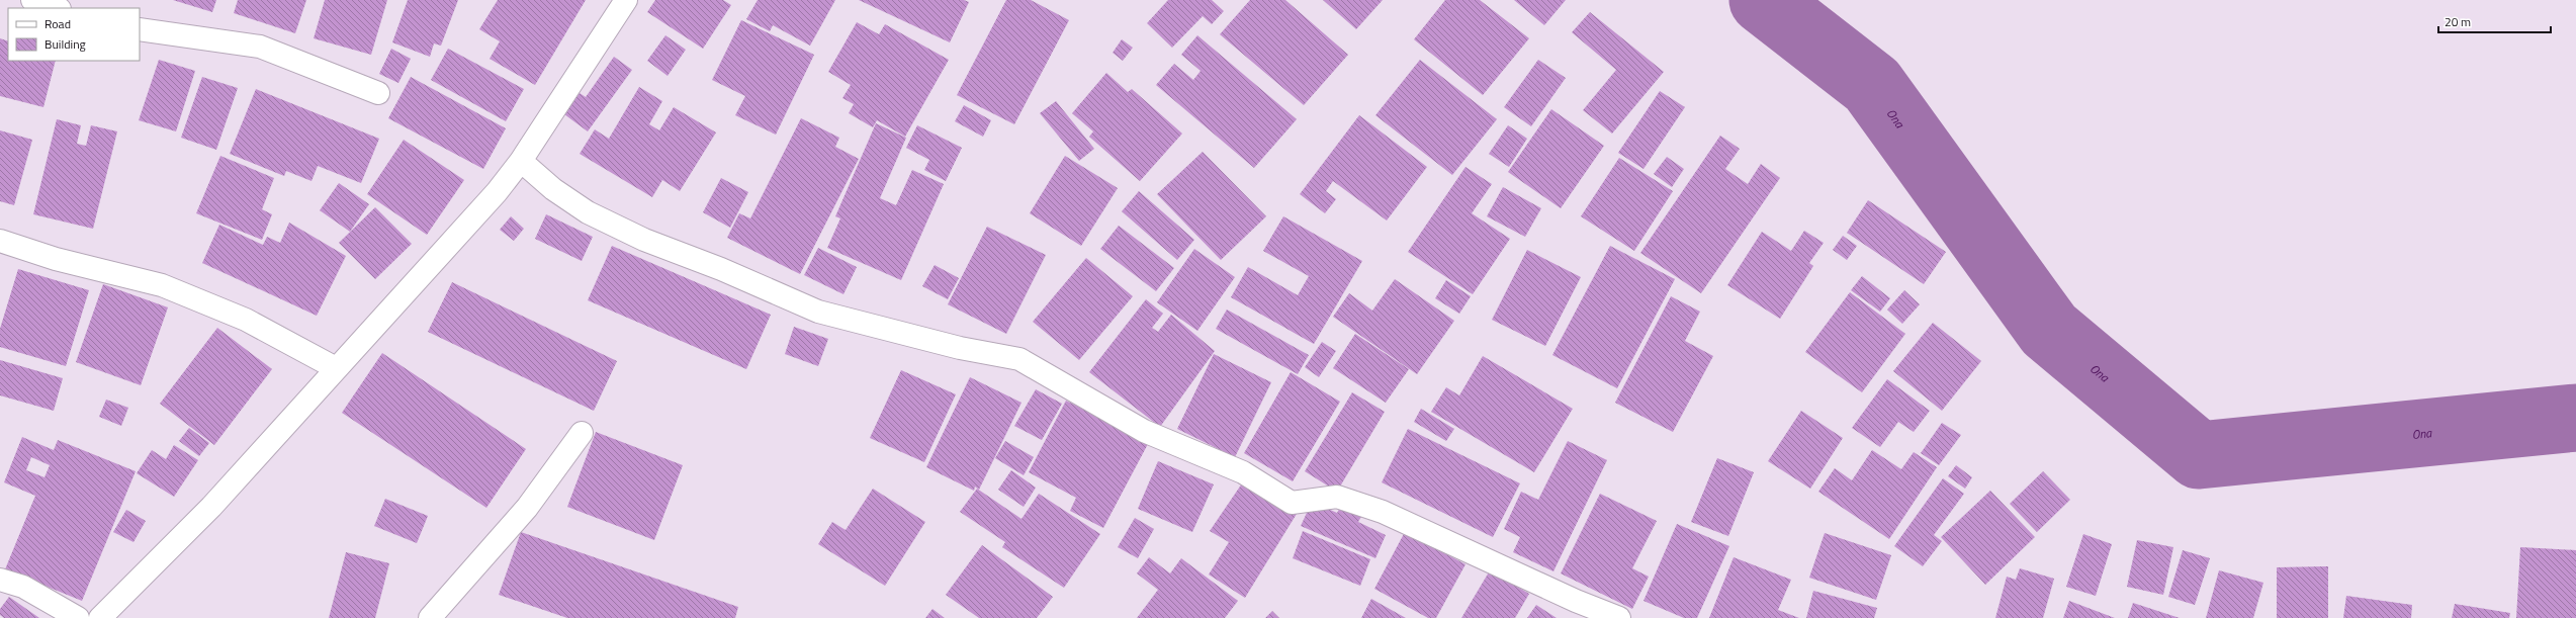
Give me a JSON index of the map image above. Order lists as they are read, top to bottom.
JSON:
{
  "water": ["Ona"],
  "legend": ["Road", "Building"],
  "scale_bar": "20 m"
}
